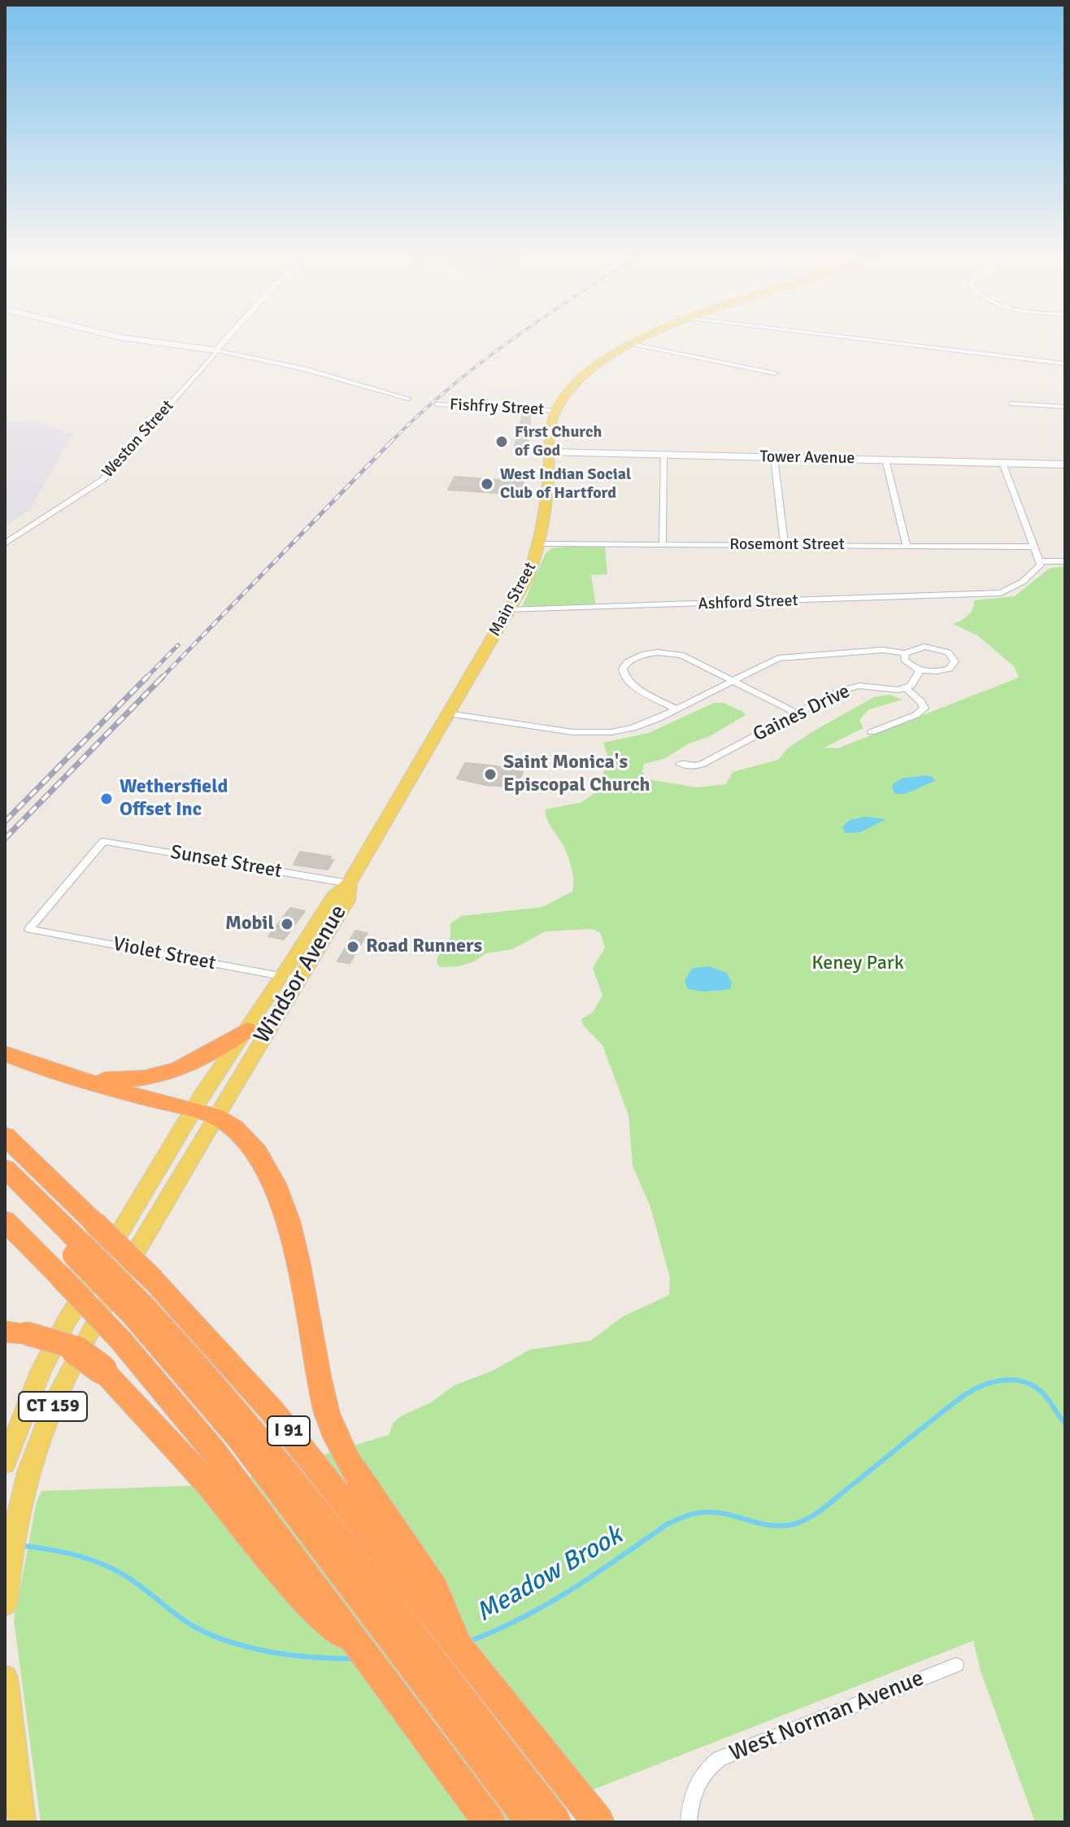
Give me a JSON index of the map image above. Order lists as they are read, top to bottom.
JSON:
{
  "streets": {
    "highway": ["I 91"],
    "main road": ["Main Street", "Windsor Avenue", "CT 159"],
    "street": [
      "Fishfry Street",
      "Weston Street",
      "Tower Avenue",
      "Rosemont Street",
      "Ashford Street",
      "Gaines Drive",
      "Sunset Street",
      "Violet Street",
      "West Norman Avenue"
    ]
  },
  "crossings": [
    ["Fishfry Street", "Main Street"],
    ["Tower Avenue", "Main Street"],
    ["Rosemont Street", "Main Street"],
    ["Main Street", "Ashford Street"],
    ["Main Street", "Sunset Street"],
    ["Main Street", "Windsor Avenue"],
    ["Sunset Street", "Violet Street"],
    ["Sunset Street", "Windsor Avenue"],
    ["Violet Street", "Windsor Avenue"]
  ],
  "water": ["Meadow Brook"],
  "parks": ["Keney Park"],
  "places": [
    "First Church of God",
    "West Indian Social Club of Hartford",
    "Saint Monica's Episcopal Church",
    "Wethersfield Offset Inc",
    "Mobil",
    "Road Runners"
  ]
}
